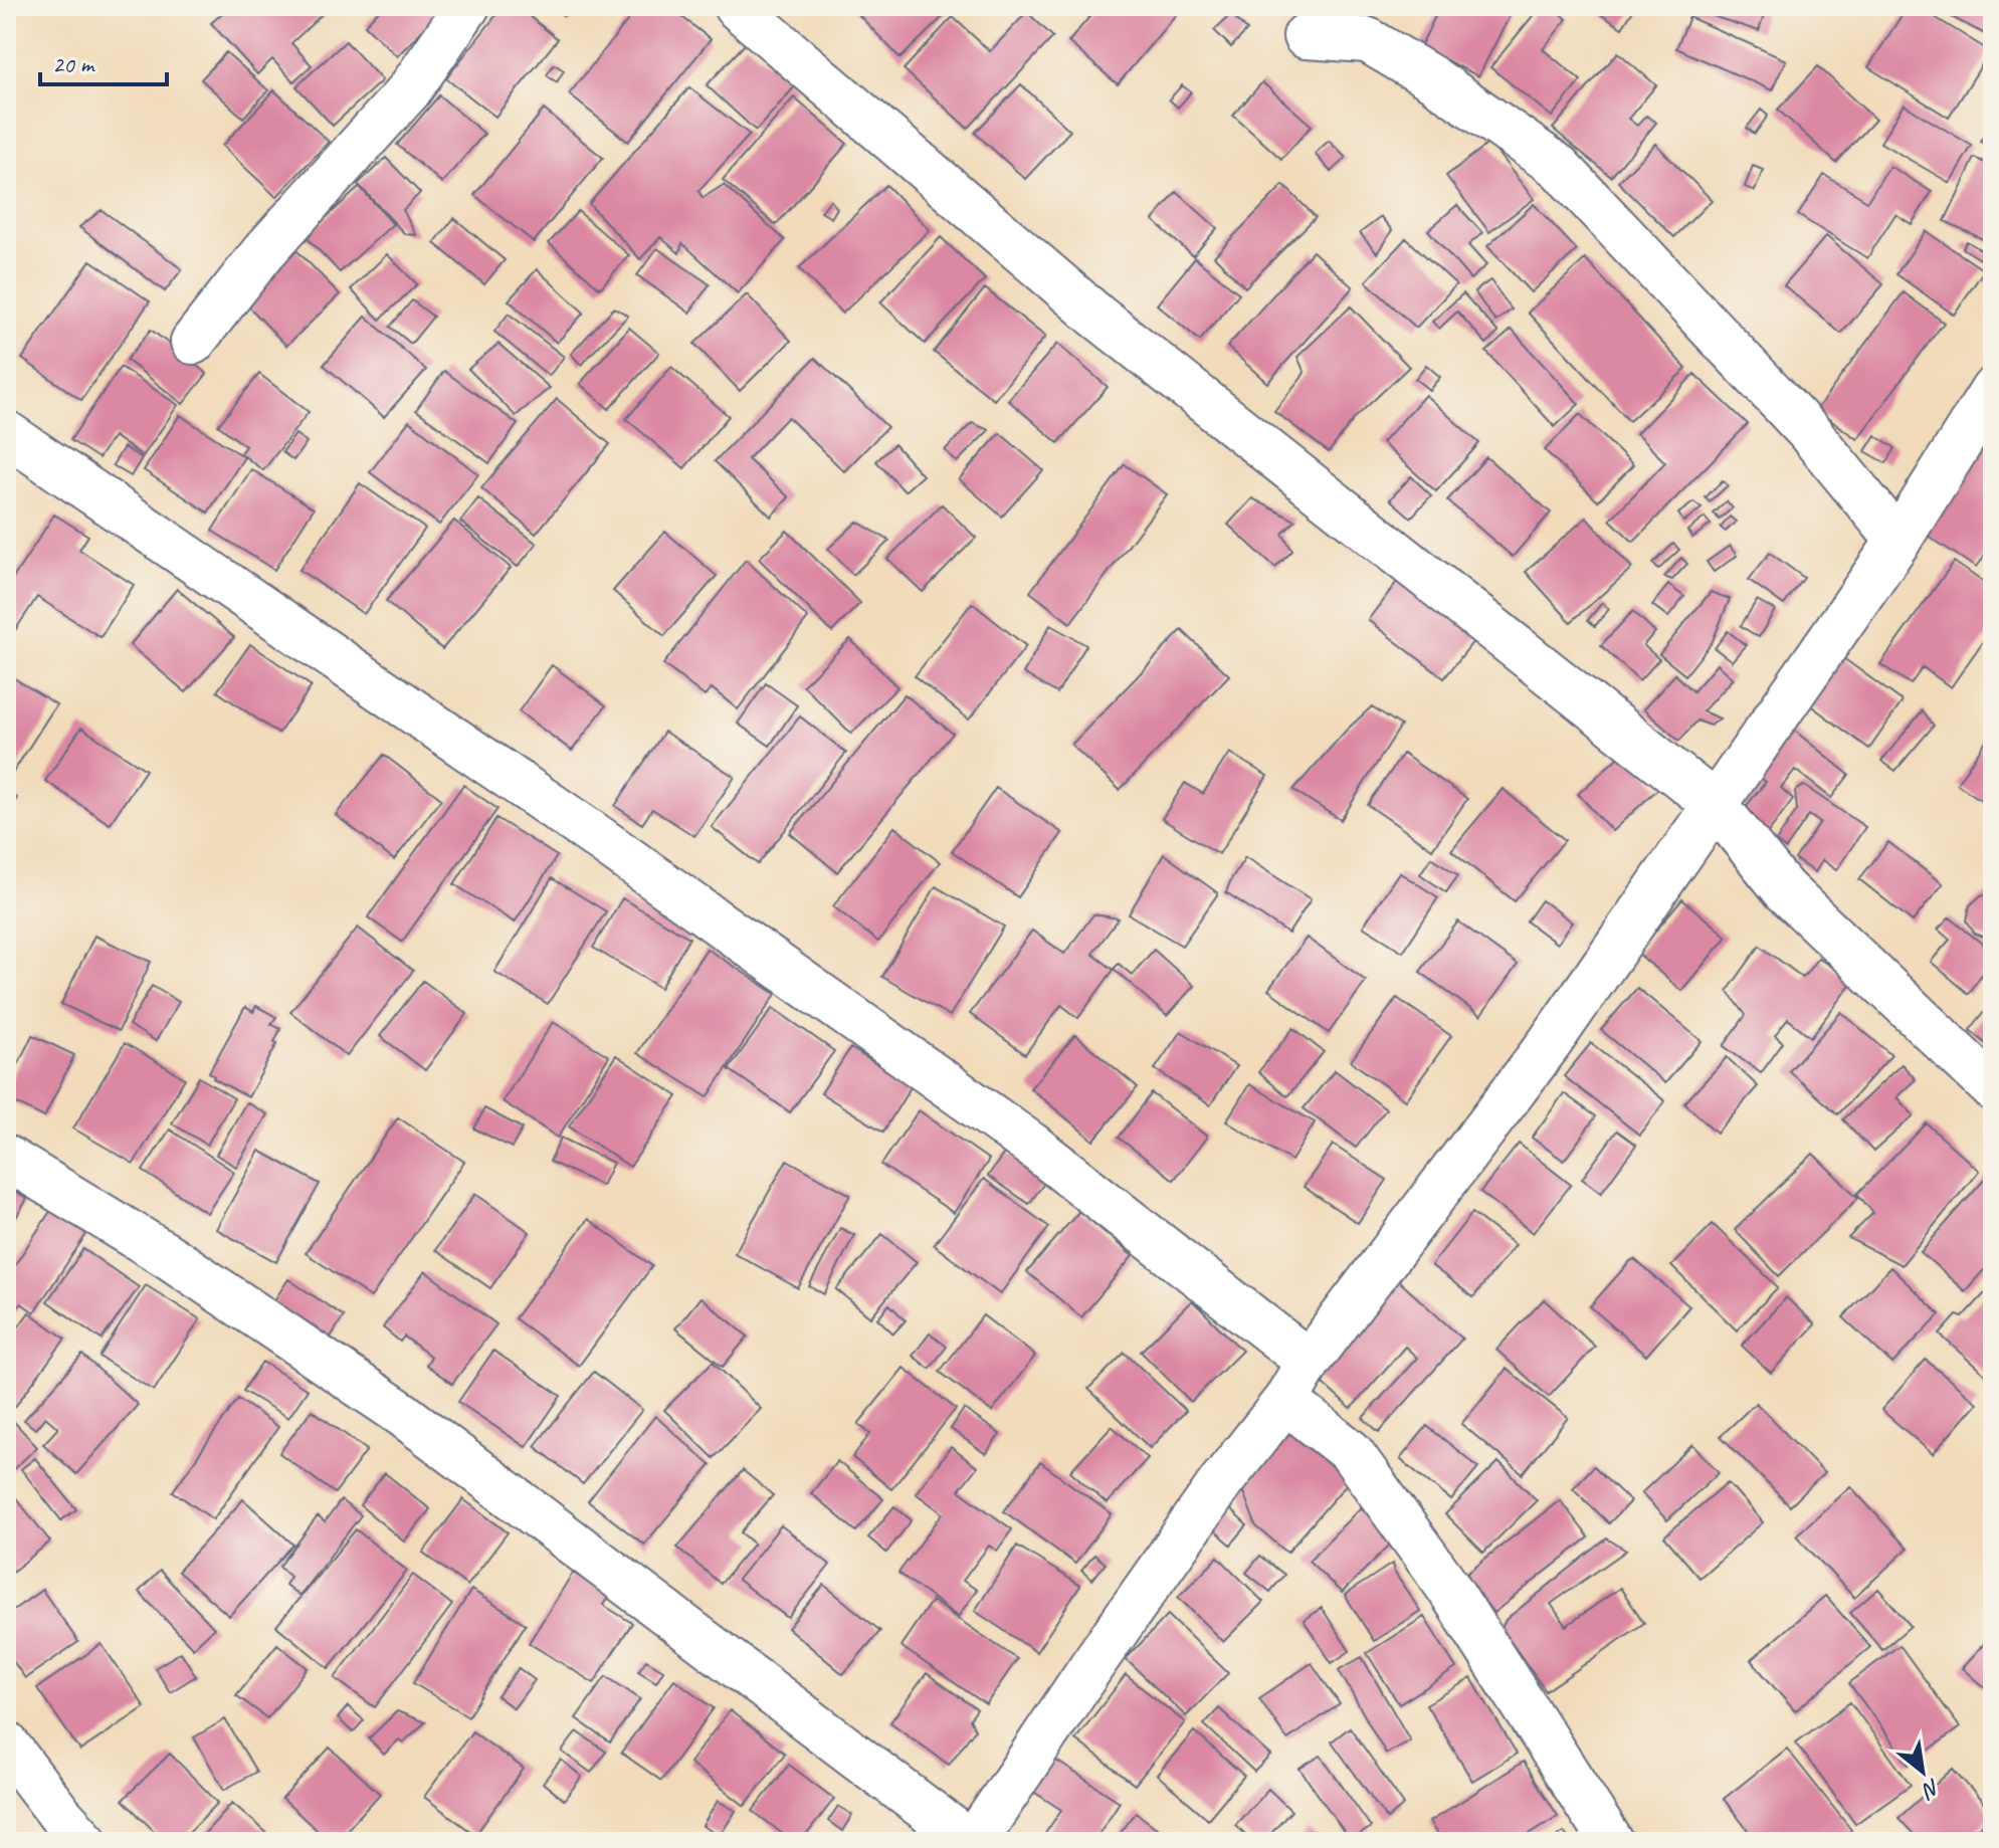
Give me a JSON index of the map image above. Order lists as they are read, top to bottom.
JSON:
{
  "scale_bar": "20 m",
  "north": "bottom right"
}
